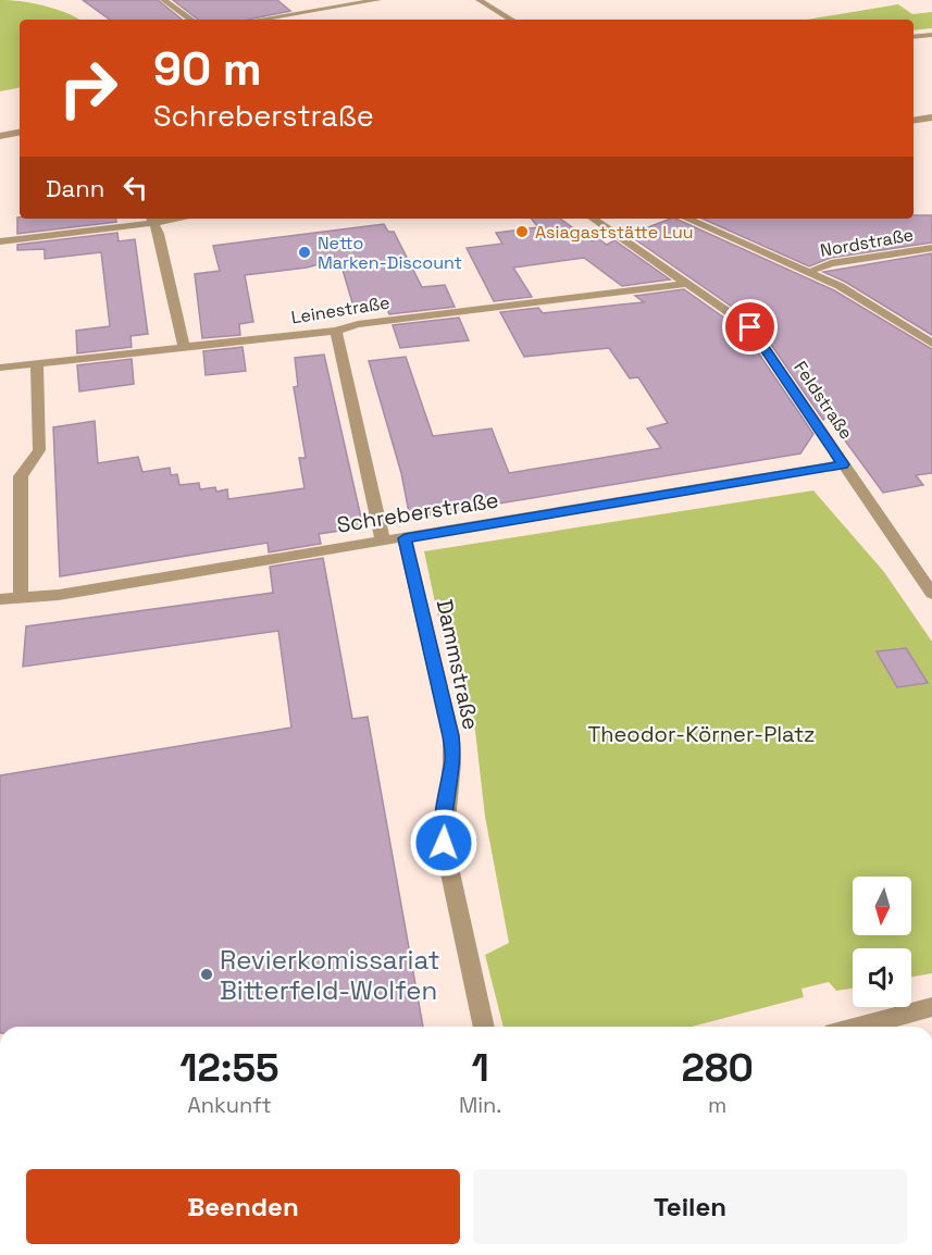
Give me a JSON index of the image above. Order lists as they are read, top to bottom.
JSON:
{
  "streets": {
    "street": [
      "Nordstraße",
      "Leinestraße",
      "Feldstraße",
      "Schreberstraße",
      "Dammstraße"
    ]
  },
  "crossings": [
    ["Leinestraße", "Feldstraße"],
    ["Feldstraße", "Schreberstraße"],
    ["Schreberstraße", "Dammstraße"]
  ],
  "parks": ["Theodor-Körner-Platz"],
  "places": ["Asiagaststätte Luu", "Netto Marken-Discount", "Revierkomissariat Bitterfeld-Wolfen"],
  "north": "bottom",
  "page": {
    "turn": ["90 m", "Schreberstraße"],
    "then": "Dann",
    "eta": [
      "12:55",
      "Ankunft",
      "1",
      "Min.",
      "280",
      "m"
    ],
    "buttons": ["Beenden", "Teilen"]
  }
}
